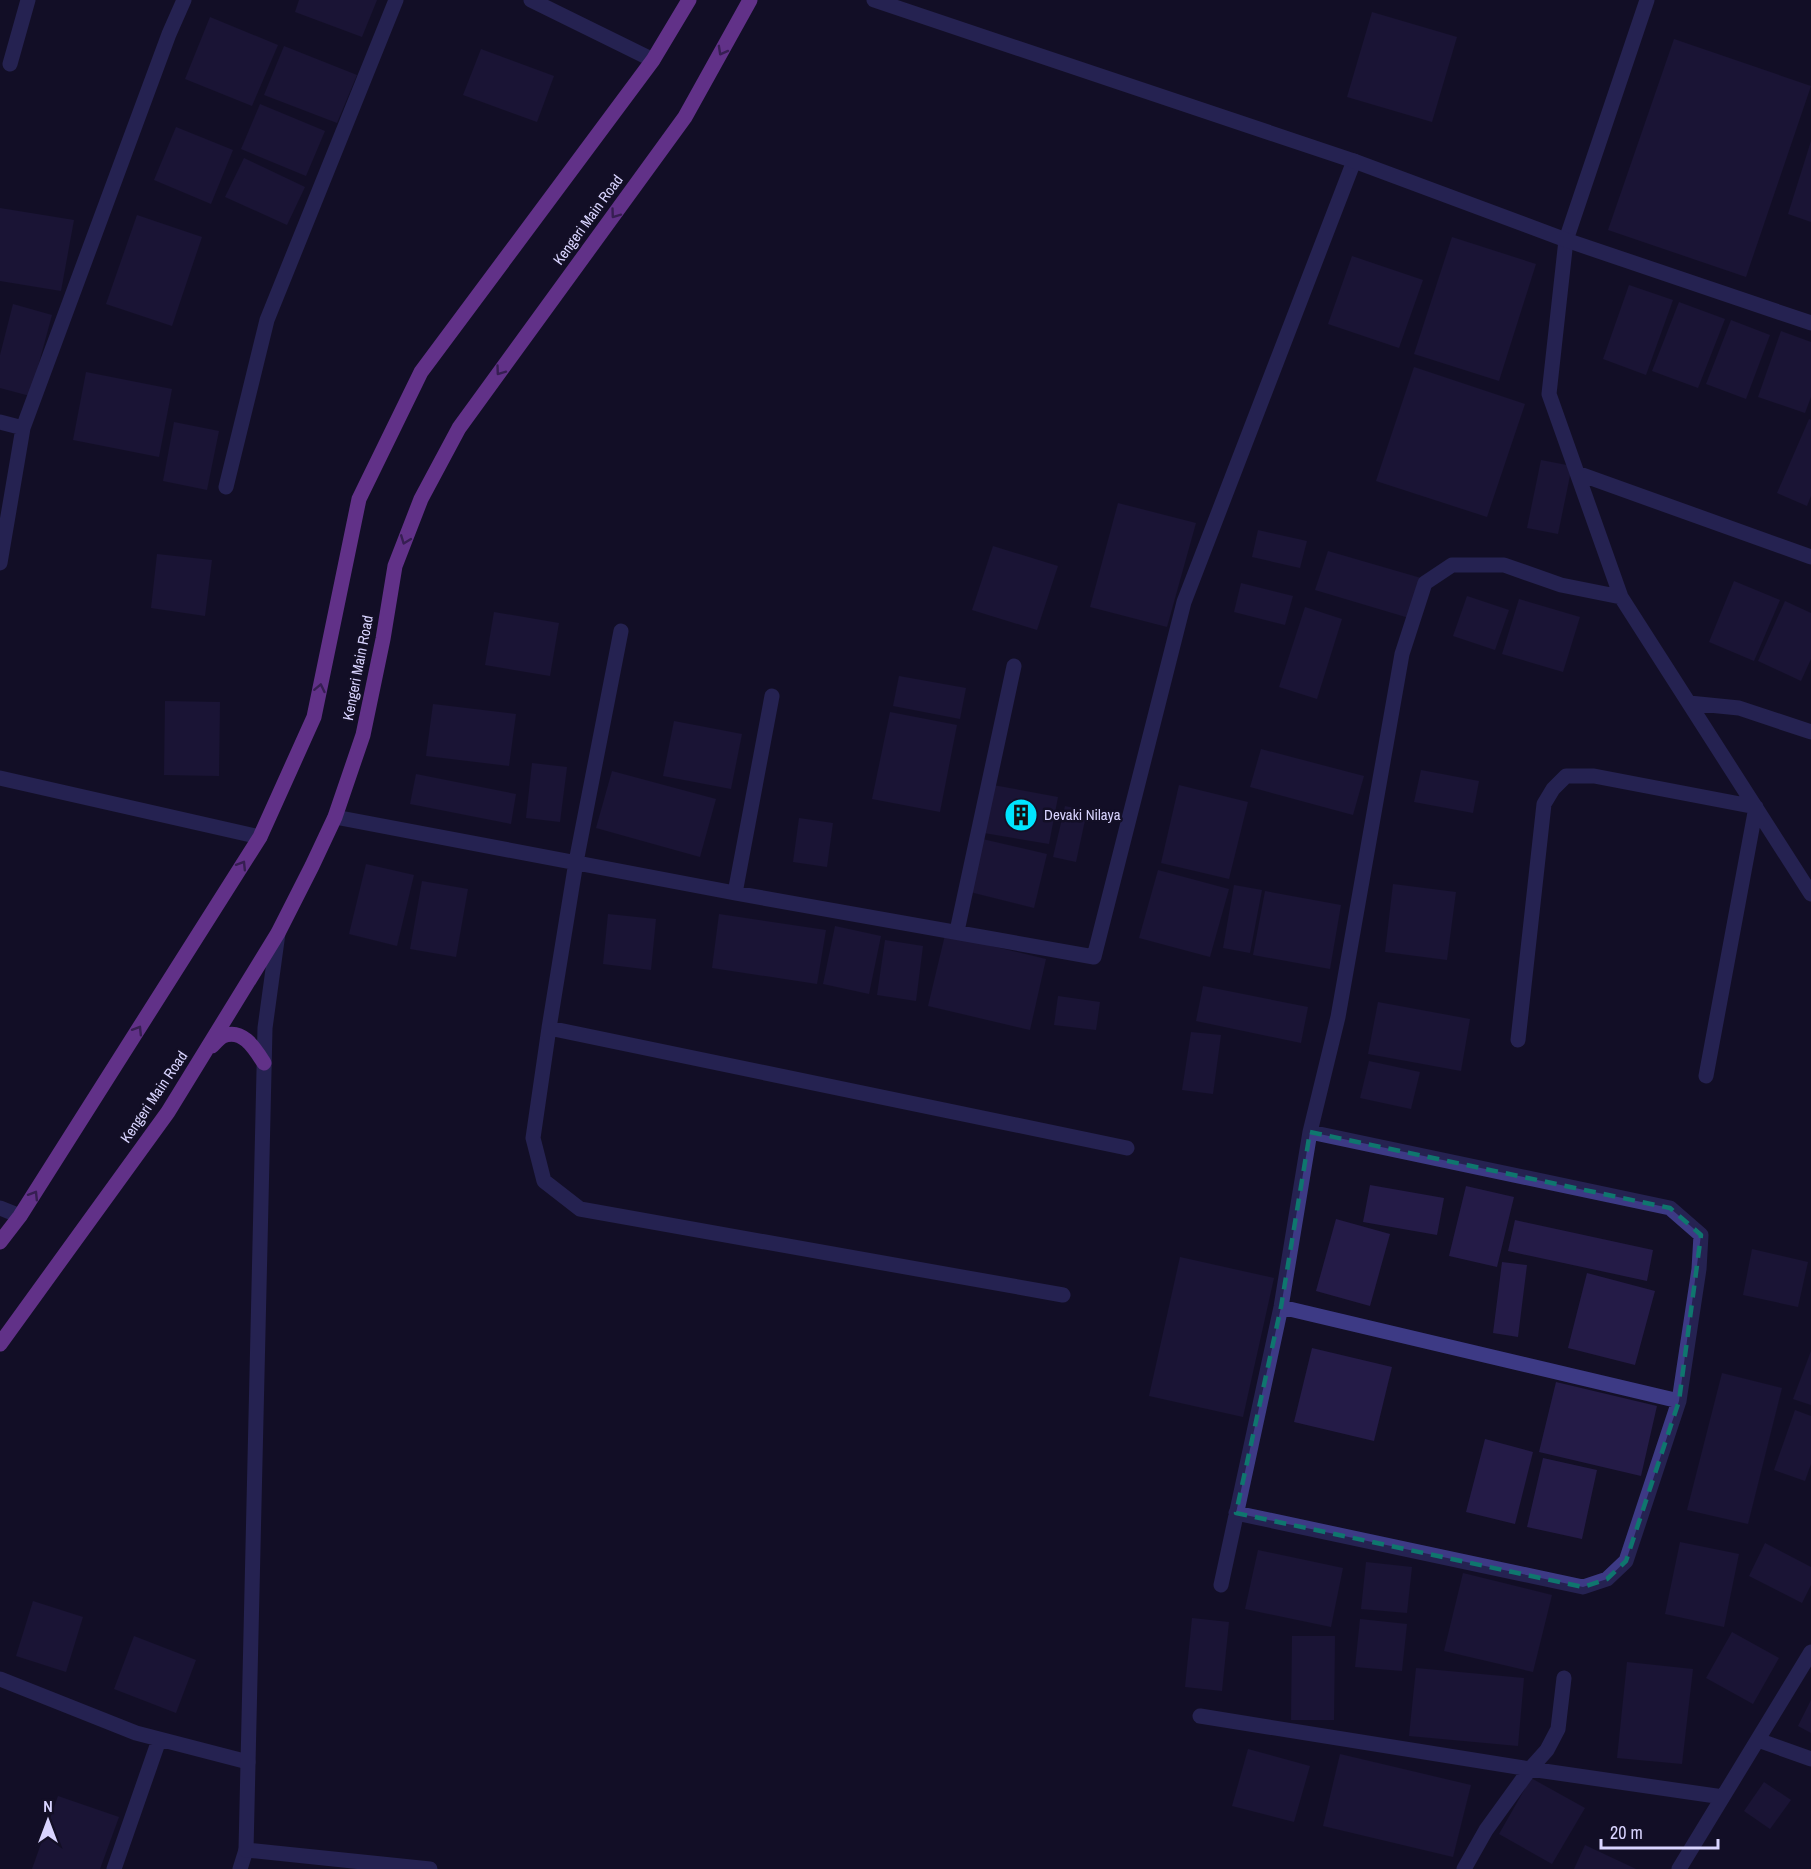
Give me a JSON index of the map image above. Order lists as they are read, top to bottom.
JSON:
{
  "streets": {
    "main road": ["Kengeri Main Road"]
  },
  "places": {
    "building": ["Devaki Nilaya"]
  },
  "scale_bar": "20 m",
  "north": "top"
}
